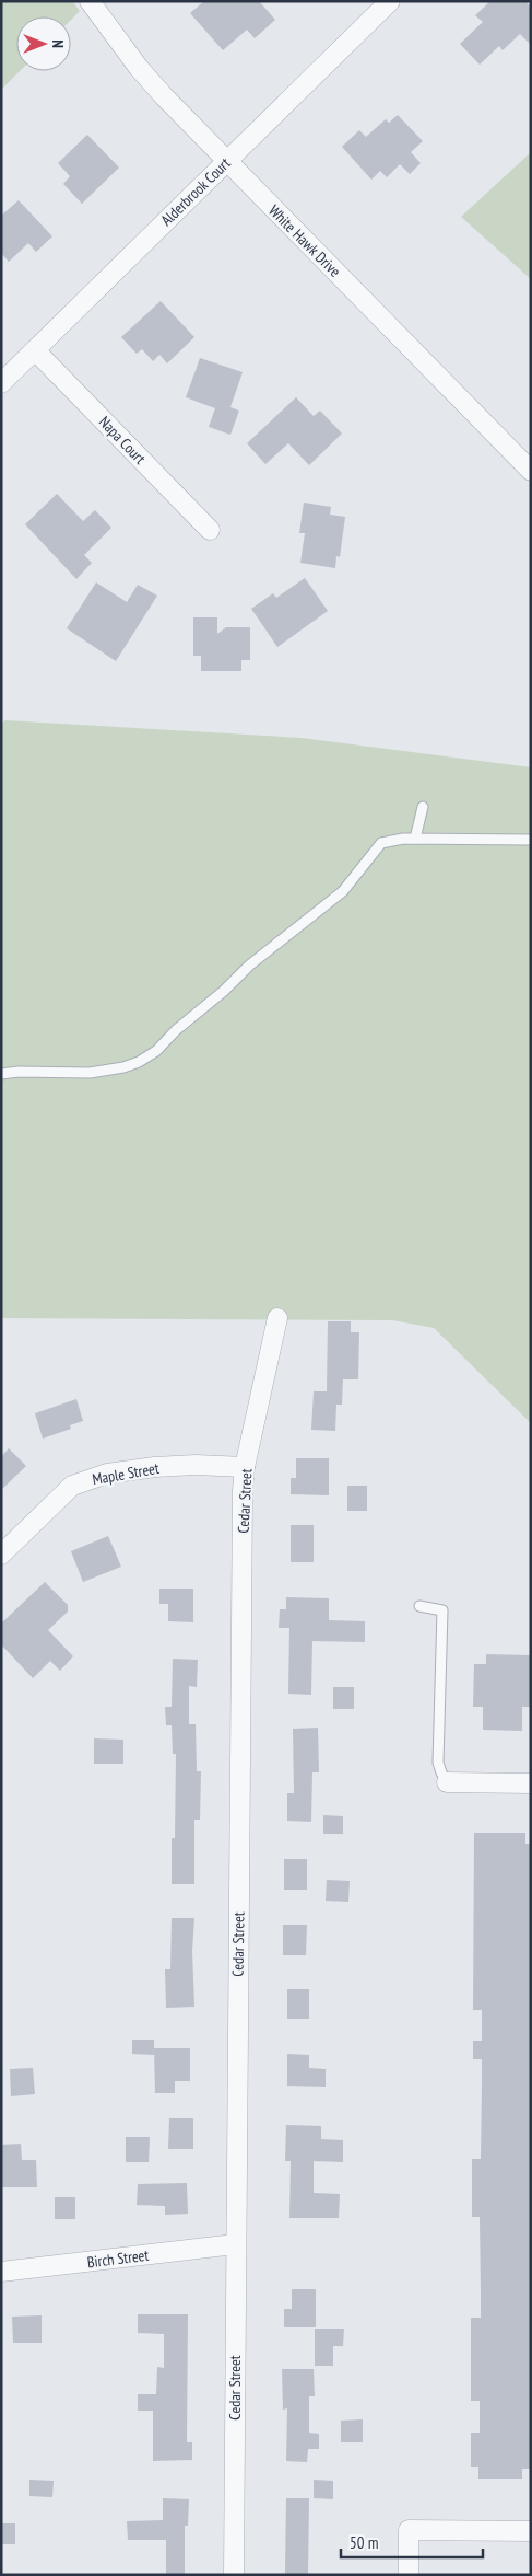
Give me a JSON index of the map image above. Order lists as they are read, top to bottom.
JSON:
{
  "streets": {
    "street": [
      "Alderbrook Court",
      "White Hawk Drive",
      "Napa Court",
      "Maple Street",
      "Cedar Street",
      "Birch Street"
    ]
  },
  "crossings": [
    ["Alderbrook Court", "White Hawk Drive"],
    ["Alderbrook Court", "Napa Court"],
    ["Maple Street", "Cedar Street"],
    ["Cedar Street", "Birch Street"]
  ],
  "scale_bar": "50 m",
  "north": "right"
}
